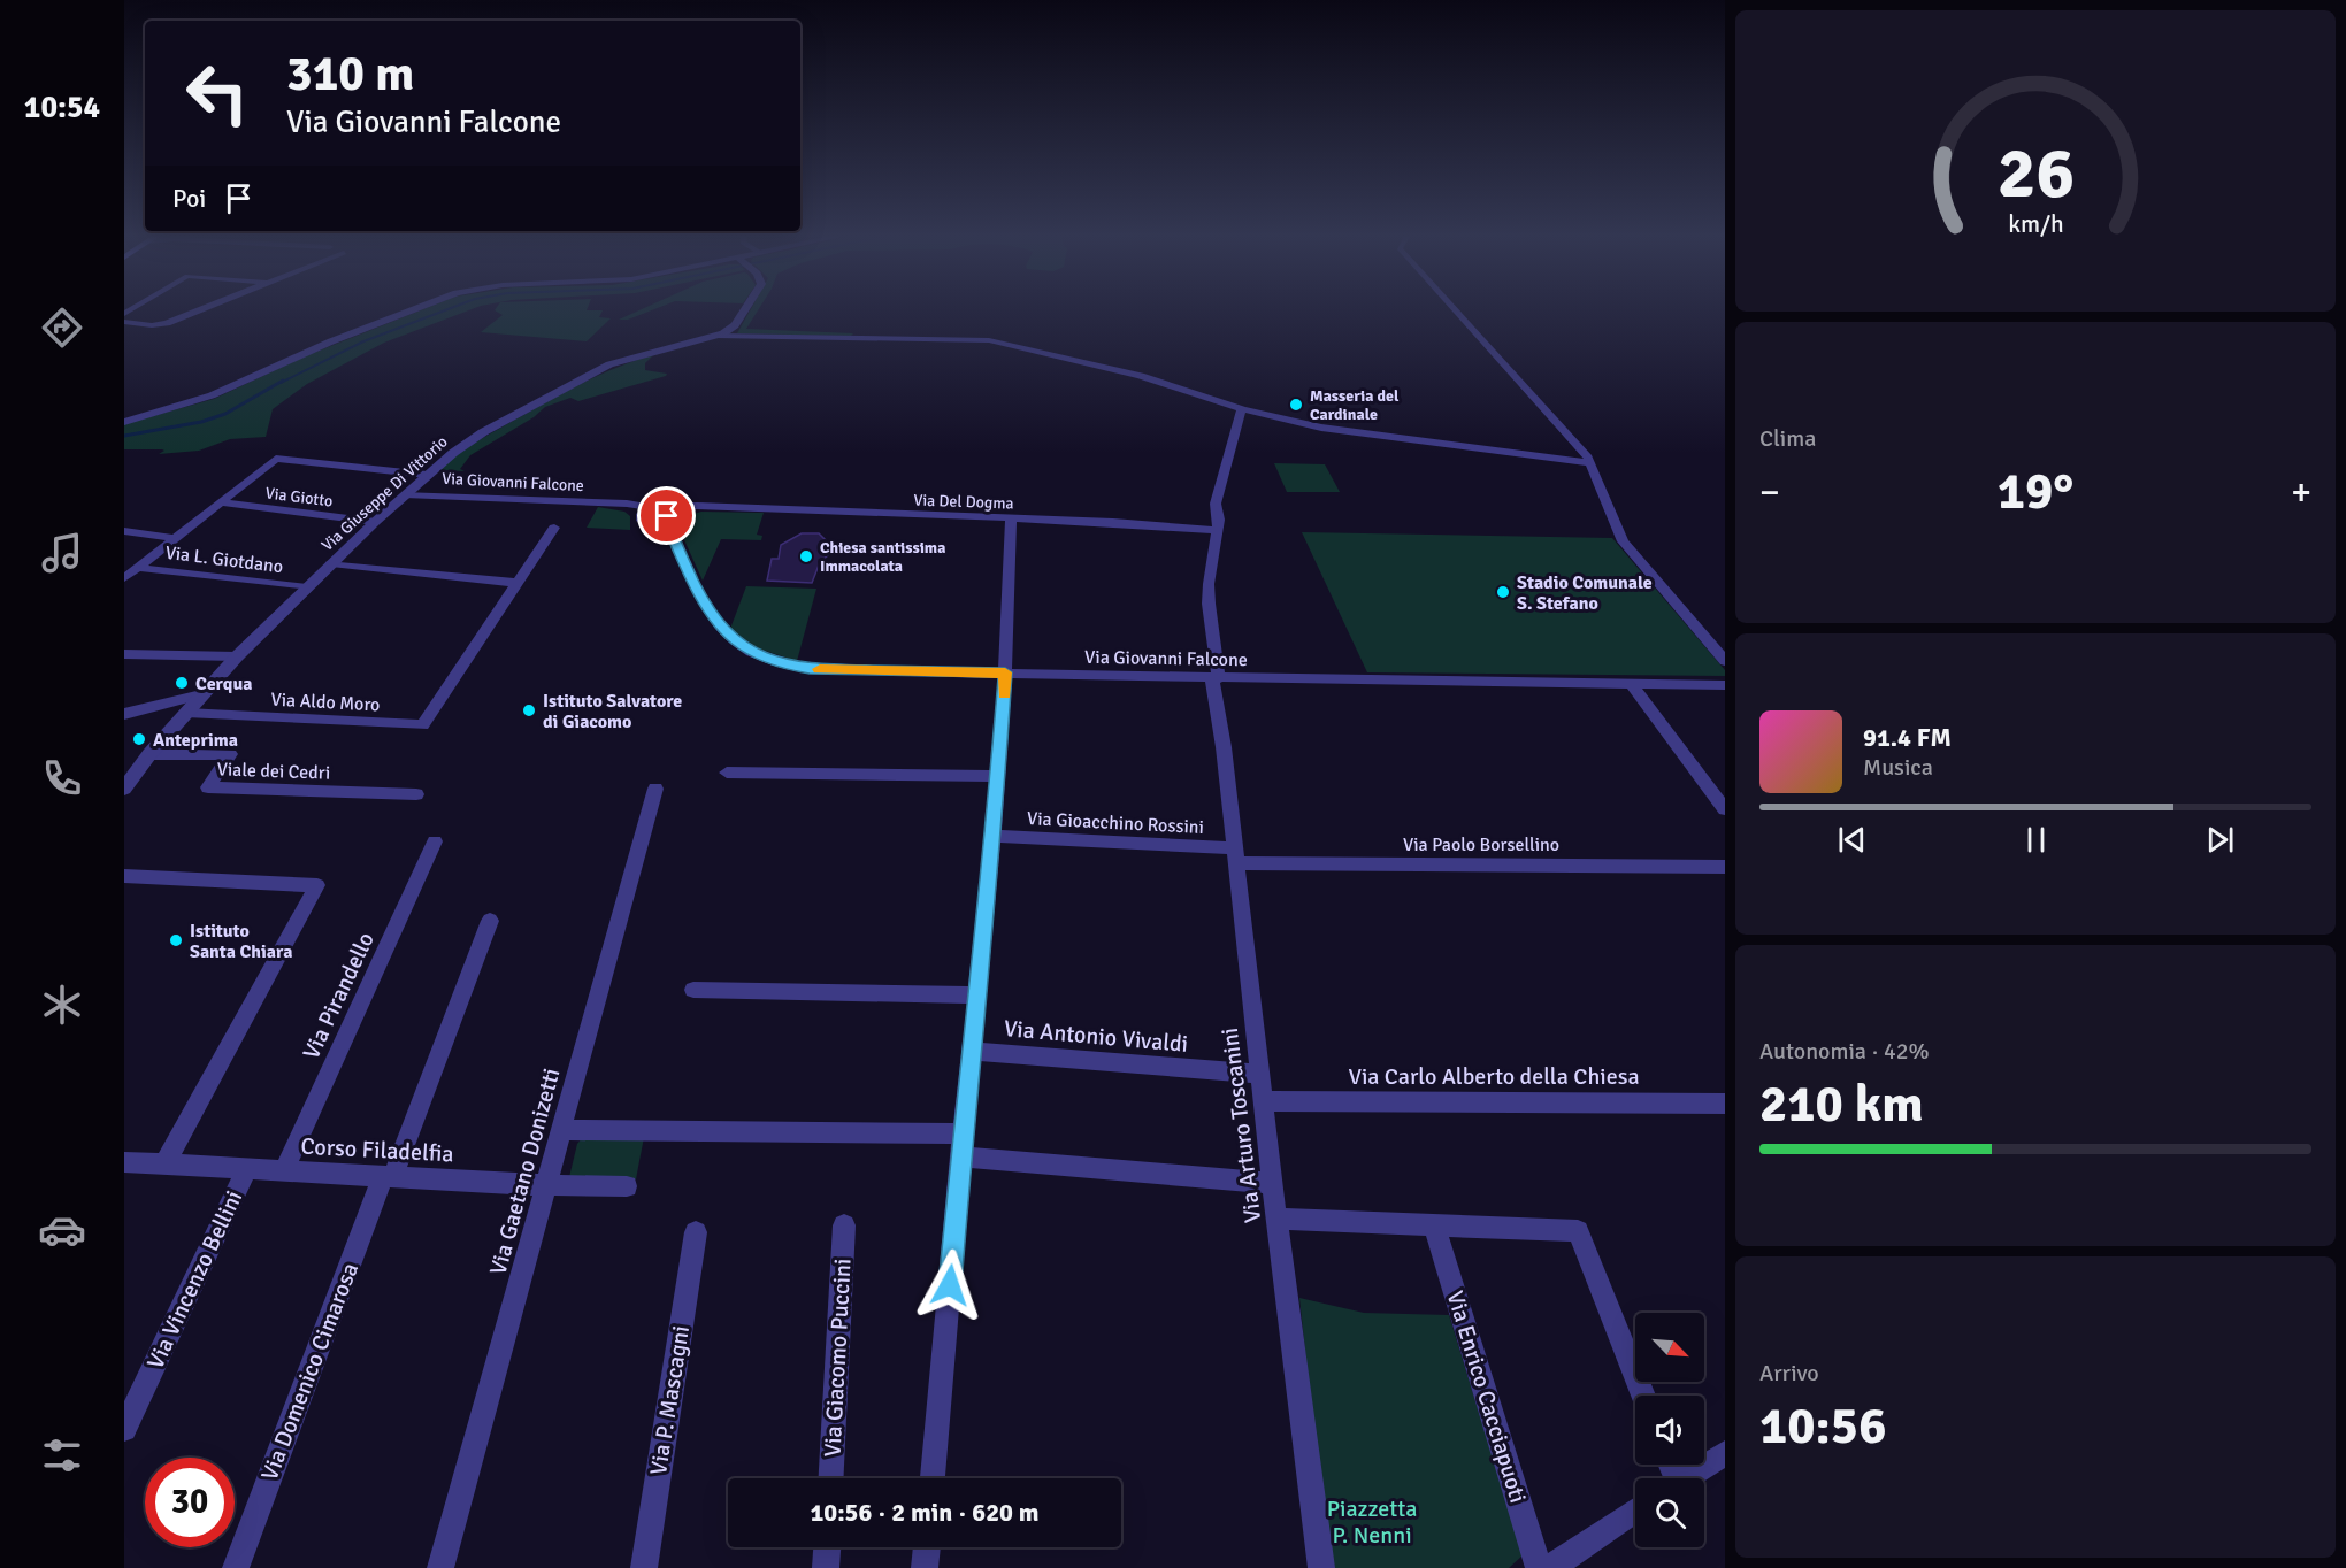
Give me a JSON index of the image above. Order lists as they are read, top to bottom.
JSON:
{
  "streets": {
    "street": [
      "Via Giovanni Falcone",
      "Via Giuseppe Di Vittorio",
      "Via Giotto",
      "Via Del Dogma",
      "Via L. Giotdano",
      "Via Aldo Moro",
      "Viale dei Cedri",
      "Via Gioacchino Rossini",
      "Via Paolo Borsellino",
      "Via Pirandello",
      "Via Antonio Vivaldi",
      "Via Carlo Alberto della Chiesa",
      "Via Arturo Toscanini",
      "Corso Filadelfia",
      "Via Gaetano Donizetti",
      "Via Vincenzo Bellini",
      "Via Giacomo Puccini",
      "Via Domenico Cimarosa",
      "Via Enrico Cacciapuoti",
      "Via P. Mascagni"
    ]
  },
  "crossings": [
    ["Via Giovanni Falcone", "Via Giuseppe Di Vittorio"],
    ["Via Giovanni Falcone", "Via Del Dogma"],
    ["Via Giovanni Falcone", "Via Arturo Toscanini"],
    ["Via Giuseppe Di Vittorio", "Via Giotto"],
    ["Via Giuseppe Di Vittorio", "Via L. Giotdano"],
    ["Via Giuseppe Di Vittorio", "Via Aldo Moro"],
    ["Via Giuseppe Di Vittorio", "Viale dei Cedri"],
    ["Via Del Dogma", "Via Arturo Toscanini"],
    ["Via Gioacchino Rossini", "Via Paolo Borsellino"],
    ["Via Gioacchino Rossini", "Via Arturo Toscanini"],
    ["Via Paolo Borsellino", "Via Arturo Toscanini"],
    ["Via Pirandello", "Corso Filadelfia"],
    ["Via Antonio Vivaldi", "Via Arturo Toscanini"],
    ["Via Carlo Alberto della Chiesa", "Via Arturo Toscanini"],
    ["Corso Filadelfia", "Via Gaetano Donizetti"],
    ["Corso Filadelfia", "Via Vincenzo Bellini"],
    ["Corso Filadelfia", "Via Domenico Cimarosa"]
  ],
  "parks": ["Piazzetta P. Nenni"],
  "places": [
    "Masseria del Cardinale",
    "Chiesa santissima Immacolata",
    "Stadio Comunale S. Stefano",
    "Cerqua",
    "Istituto Salvatore di Giacomo",
    "Anteprima",
    "Istituto Santa Chiara"
  ],
  "north": "bottom right",
  "page": {
    "tabs": "10:54",
    "turn": ["310 m", "Via Giovanni Falcone"],
    "then": "Poi",
    "tile": [
      "Clima",
      ["Autonomia · 42%", "210 km"],
      ["Arrivo", "10:56"]
    ],
    "heat": ["−", "19°", "+"],
    "song": ["91.4 FM", "Musica"],
    "limit": "30",
    "trip": "10:56 · 2 min · 620 m",
    "gauge": ["26", "km/h"]
  }
}
